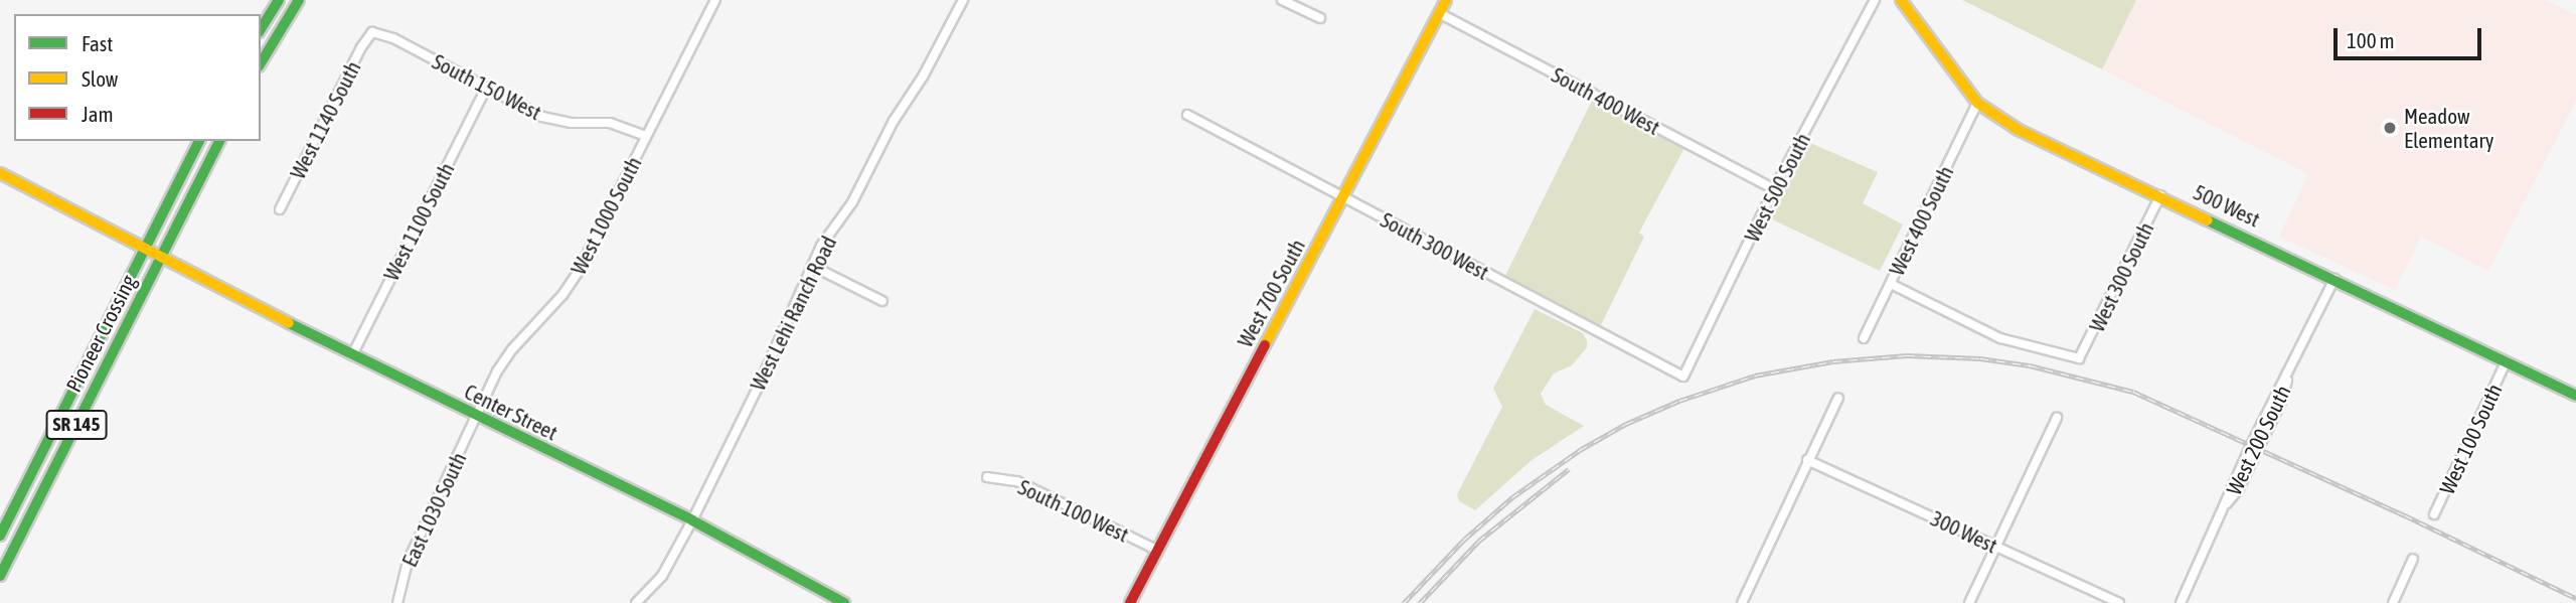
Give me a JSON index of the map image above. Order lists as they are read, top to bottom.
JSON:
{
  "streets": {
    "main road": [
      "500 West",
      "West 700 South",
      "Pioneer Crossing",
      "Center Street",
      "SR 145"
    ],
    "street": [
      "South 150 West",
      "South 400 West",
      "West 1140 South",
      "West 500 South",
      "West 1000 South",
      "West 400 South",
      "West 1100 South",
      "South 300 West",
      "West 300 South",
      "West Lehi Ranch Road",
      "West 100 South",
      "West 200 South",
      "East 1030 South",
      "South 100 West",
      "300 West"
    ]
  },
  "crossings": [
    ["South 150 West", "West 1140 South"],
    ["South 150 West", "West 1000 South"],
    ["South 150 West", "West 1100 South"],
    ["South 400 West", "West 500 South"],
    ["South 400 West", "West 700 South"],
    ["West 500 South", "South 300 West"],
    ["500 West", "West 400 South"],
    ["500 West", "West 300 South"],
    ["500 West", "West 100 South"],
    ["500 West", "West 200 South"],
    ["West 1000 South", "Center Street"],
    ["West 1000 South", "East 1030 South"],
    ["West 400 South", "West 300 South"],
    ["West 1100 South", "Center Street"],
    ["South 300 West", "West 700 South"],
    ["West 700 South", "South 100 West"],
    ["West Lehi Ranch Road", "Center Street"],
    ["Pioneer Crossing", "Center Street"],
    ["Pioneer Crossing", "SR 145"],
    ["Center Street", "SR 145"],
    ["Center Street", "East 1030 South"]
  ],
  "places": ["Meadow Elementary"],
  "legend": ["Fast", "Slow", "Jam"],
  "scale_bar": "100 m"
}
